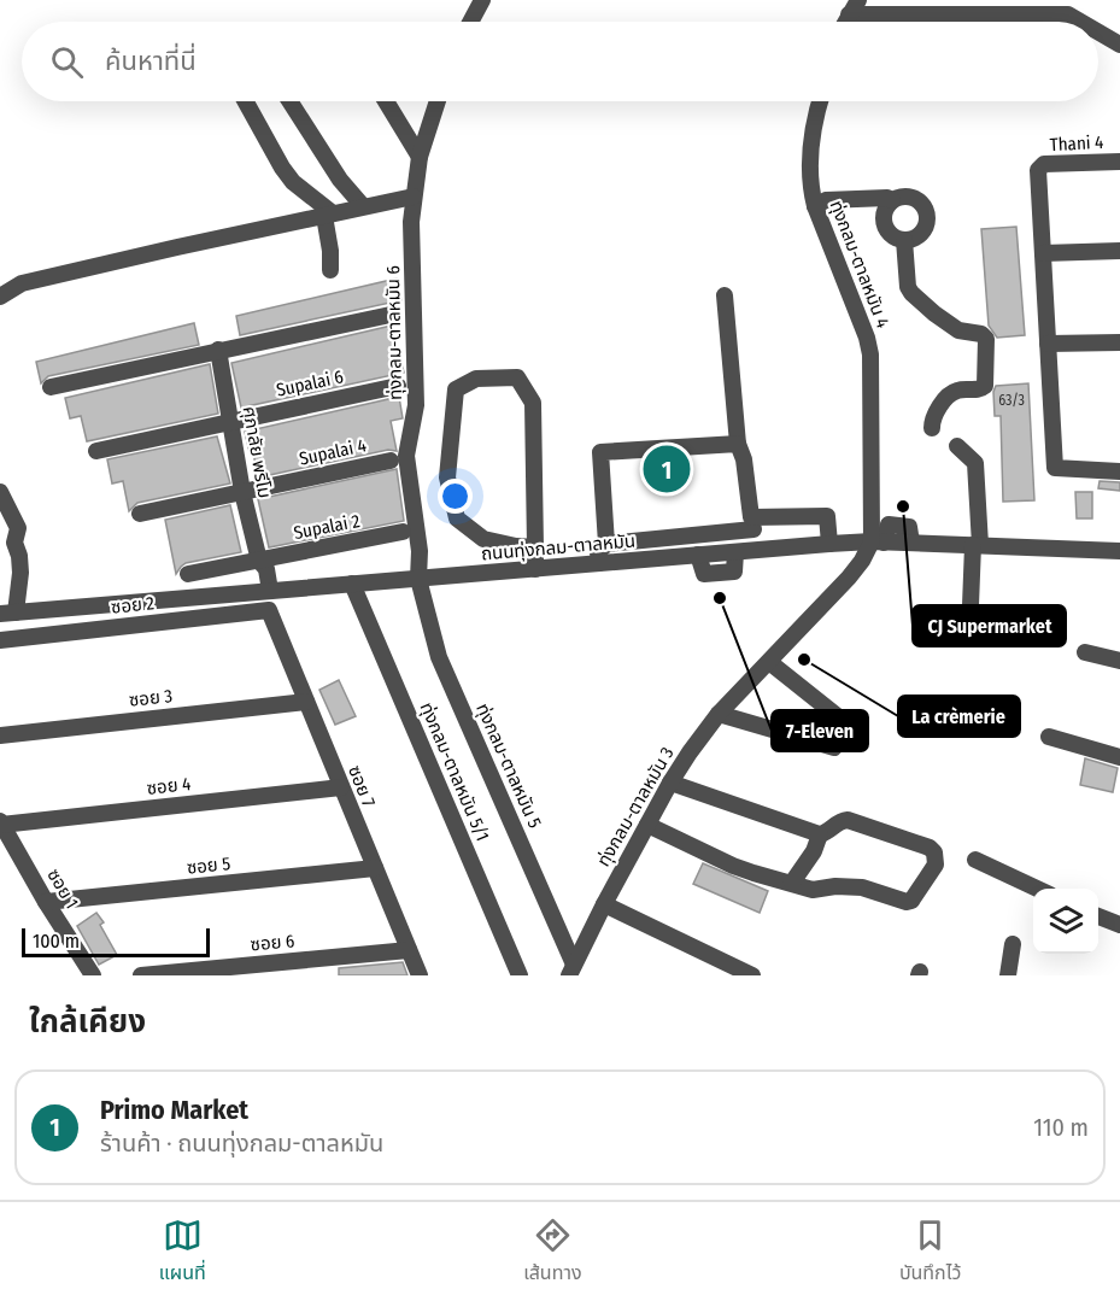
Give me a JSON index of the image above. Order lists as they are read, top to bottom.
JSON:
{
  "streets": {
    "street": [
      "Thani 4",
      "ทุ่งกลม-ตาลหมัน 4",
      "ทุ่งกลม-ตาลหมัน 6",
      "Supalai 6",
      "ศุภาลัย พรีโม",
      "Supalai 4",
      "Supalai 2",
      "ถนนทุ่งกลม-ตาลหมัน",
      "ซอย 2",
      "ซอย 3",
      "ทุ่งกลม-ตาลหมัน 5",
      "ทุ่งกลม-ตาลหมัน 5/1",
      "ซอย 4",
      "ซอย 7",
      "ทุ่งกลม-ตาลหมัน 3",
      "ซอย 5",
      "ซอย 1",
      "ซอย 6"
    ]
  },
  "crossings": [
    ["ทุ่งกลม-ตาลหมัน 4", "ถนนทุ่งกลม-ตาลหมัน"],
    ["ทุ่งกลม-ตาลหมัน 4", "ทุ่งกลม-ตาลหมัน 3"],
    ["ทุ่งกลม-ตาลหมัน 6", "ถนนทุ่งกลม-ตาลหมัน"],
    ["ทุ่งกลม-ตาลหมัน 6", "ทุ่งกลม-ตาลหมัน 5"],
    ["Supalai 6", "ศุภาลัย พรีโม"],
    ["ศุภาลัย พรีโม", "Supalai 4"],
    ["ศุภาลัย พรีโม", "Supalai 2"],
    ["ศุภาลัย พรีโม", "ถนนทุ่งกลม-ตาลหมัน"],
    ["ถนนทุ่งกลม-ตาลหมัน", "ทุ่งกลม-ตาลหมัน 5"],
    ["ถนนทุ่งกลม-ตาลหมัน", "ทุ่งกลม-ตาลหมัน 5/1"],
    ["ถนนทุ่งกลม-ตาลหมัน", "ทุ่งกลม-ตาลหมัน 3"],
    ["ซอย 2", "ซอย 7"],
    ["ซอย 3", "ซอย 7"],
    ["ทุ่งกลม-ตาลหมัน 5", "ทุ่งกลม-ตาลหมัน 3"],
    ["ซอย 4", "ซอย 7"],
    ["ซอย 4", "ซอย 1"],
    ["ซอย 7", "ซอย 5"],
    ["ซอย 7", "ซอย 6"],
    ["ซอย 5", "ซอย 1"]
  ],
  "places": ["CJ Supermarket", "7-Eleven", "La crèmerie"],
  "house_numbers": ["63/3"],
  "scale_bar": "100 m",
  "page": {
    "search": "ค้นหาที่นี่",
    "pins": "1",
    "scale": "100 m",
    "heading": "ใกล้เคียง",
    "list": [
      {
        "mark": "1",
        "name": "Primo Market",
        "note": "ร้านค้า · ถนนทุ่งกลม-ตาลหมัน",
        "value": "110 m"
      }
    ],
    "nav": ["แผนที่", "เส้นทาง", "บันทึกไว้"]
  }
}
